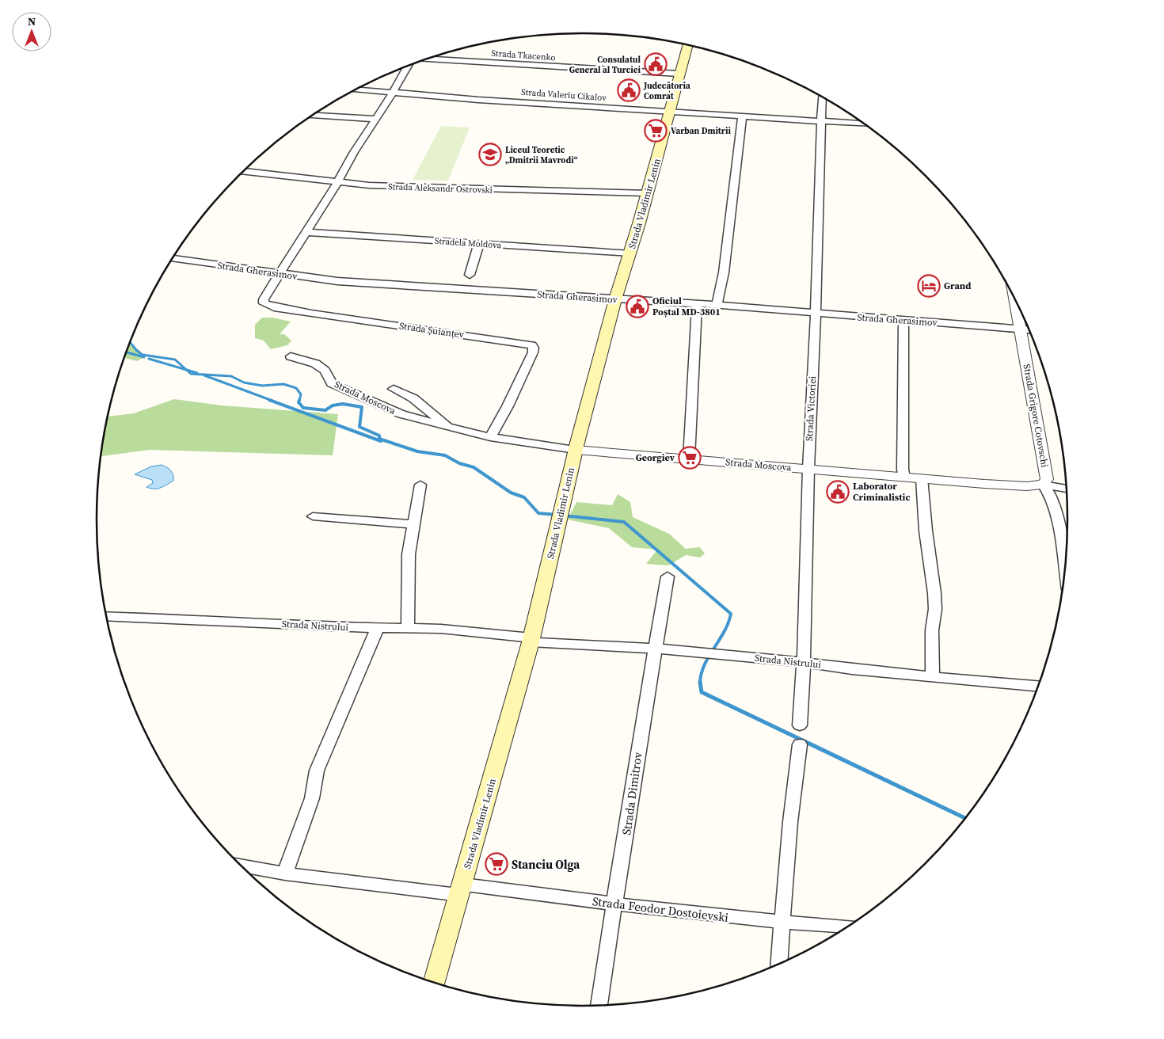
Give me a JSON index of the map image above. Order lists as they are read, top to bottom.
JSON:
{
  "streets": {
    "main road": ["Strada Vladimir Lenin"],
    "street": [
      "Strada Tkacenko",
      "Strada Valeriu Cikalov",
      "Strada Aleksandr Ostrovski",
      "Stradela Moldova",
      "Strada Gherasimov",
      "Strada Șuianțev",
      "Strada Moscova",
      "Strada Victoriei",
      "Strada Grigore Cotovschi",
      "Strada Nistrului",
      "Strada Dimitrov",
      "Strada Feodor Dostoievski"
    ]
  },
  "crossings": [
    ["Strada Tkacenko", "Strada Vladimir Lenin"],
    ["Strada Valeriu Cikalov", "Strada Vladimir Lenin"],
    ["Strada Valeriu Cikalov", "Strada Victoriei"],
    ["Strada Aleksandr Ostrovski", "Strada Vladimir Lenin"],
    ["Strada Vladimir Lenin", "Stradela Moldova"],
    ["Strada Vladimir Lenin", "Strada Gherasimov"],
    ["Strada Vladimir Lenin", "Strada Moscova"],
    ["Strada Vladimir Lenin", "Strada Nistrului"],
    ["Strada Vladimir Lenin", "Strada Feodor Dostoievski"],
    ["Strada Gherasimov", "Strada Șuianțev"],
    ["Strada Gherasimov", "Strada Victoriei"],
    ["Strada Gherasimov", "Strada Grigore Cotovschi"],
    ["Strada Șuianțev", "Strada Moscova"],
    ["Strada Moscova", "Strada Victoriei"],
    ["Strada Moscova", "Strada Grigore Cotovschi"],
    ["Strada Victoriei", "Strada Nistrului"],
    ["Strada Nistrului", "Strada Dimitrov"],
    ["Strada Dimitrov", "Strada Feodor Dostoievski"]
  ],
  "places": {
    "public building": [
      "Consulatul General al Turciei",
      "Judecătoria Comrat",
      "Oficiul Poștal MD-3801",
      "Laborator Criminalistic"
    ],
    "supermarket": ["Varban Dmitrii", "Georgiev", "Stanciu Olga"],
    "school or university": ["Liceul Teoretic „Dmitrii Mavrodi“"],
    "hotel": ["Grand"]
  },
  "north": "top"
}
